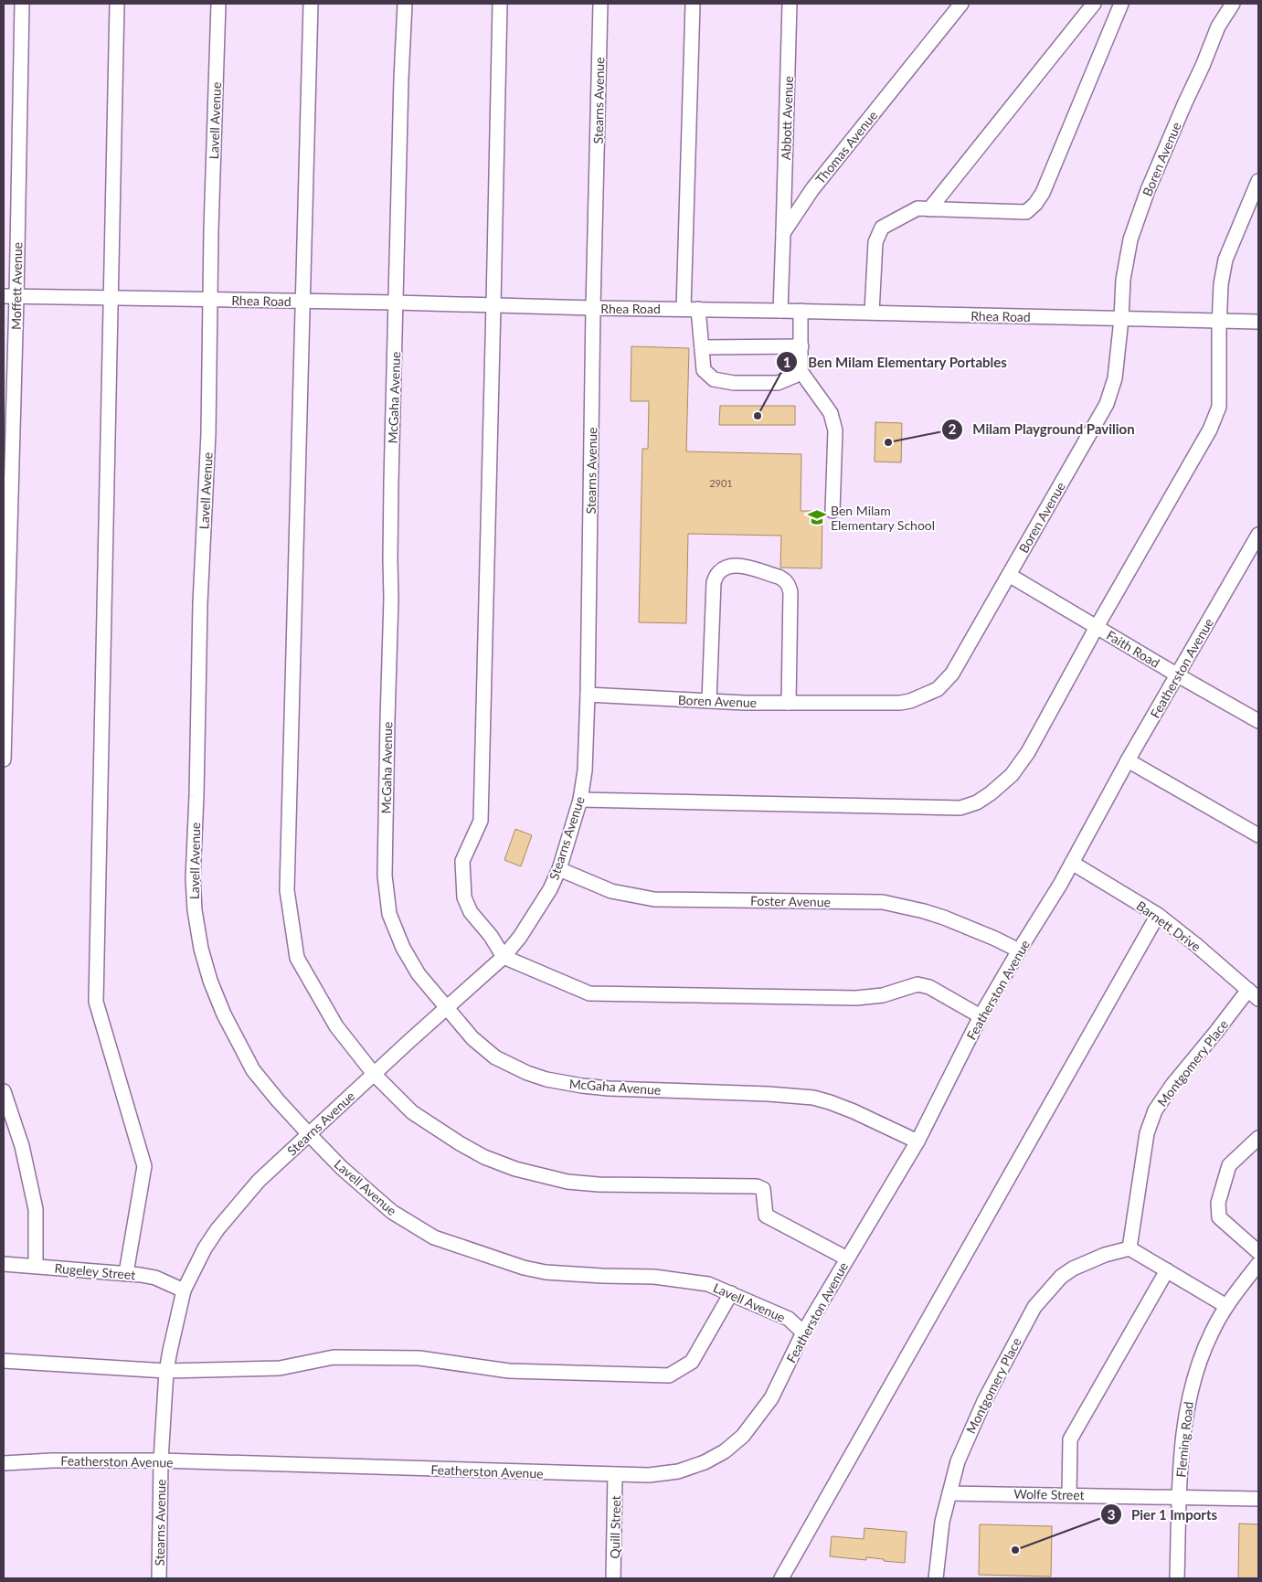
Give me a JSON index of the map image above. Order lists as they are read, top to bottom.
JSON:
{
  "streets": {
    "street": [
      "Stearns Avenue",
      "Abbott Avenue",
      "Lavell Avenue",
      "Thomas Avenue",
      "Boren Avenue",
      "Moffett Avenue",
      "Rhea Road",
      "McGaha Avenue",
      "Faith Road",
      "Featherston Avenue",
      "Foster Avenue",
      "Barnett Drive",
      "Montgomery Place",
      "Rugeley Street",
      "Fleming Road",
      "Wolfe Street",
      "Quill Street"
    ]
  },
  "crossings": [
    ["Stearns Avenue", "Lavell Avenue"],
    ["Stearns Avenue", "Boren Avenue"],
    ["Stearns Avenue", "Rhea Road"],
    ["Stearns Avenue", "McGaha Avenue"],
    ["Stearns Avenue", "Featherston Avenue"],
    ["Stearns Avenue", "Foster Avenue"],
    ["Stearns Avenue", "Rugeley Street"],
    ["Abbott Avenue", "Thomas Avenue"],
    ["Lavell Avenue", "Rhea Road"],
    ["Lavell Avenue", "Featherston Avenue"],
    ["Boren Avenue", "Rhea Road"],
    ["Boren Avenue", "Faith Road"],
    ["Moffett Avenue", "Rhea Road"],
    ["Rhea Road", "McGaha Avenue"],
    ["McGaha Avenue", "Featherston Avenue"],
    ["Faith Road", "Featherston Avenue"],
    ["Featherston Avenue", "Foster Avenue"],
    ["Featherston Avenue", "Barnett Drive"],
    ["Featherston Avenue", "Quill Street"],
    ["Barnett Drive", "Montgomery Place"],
    ["Montgomery Place", "Wolfe Street"],
    ["Fleming Road", "Wolfe Street"]
  ],
  "places": {
    "other": ["Ben Milam Elementary Portables", "Milam Playground Pavilion", "Pier 1 Imports"],
    "school or university": ["Ben Milam Elementary School"]
  },
  "house_numbers": ["2901"]
}
